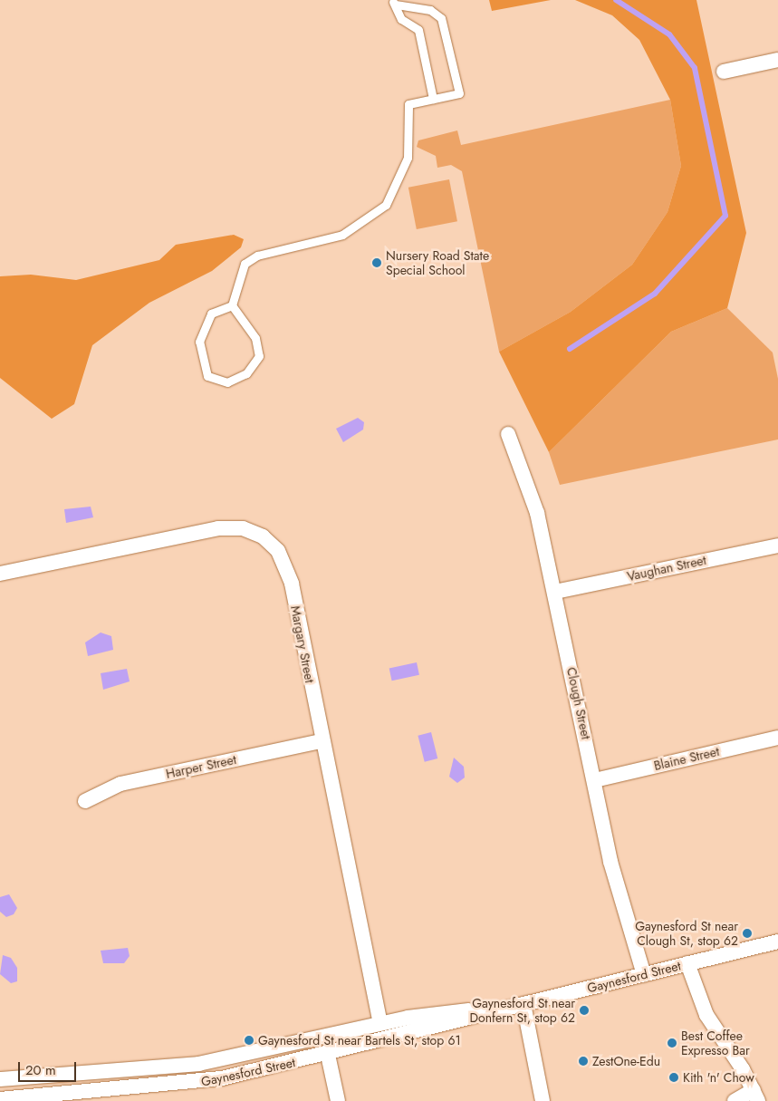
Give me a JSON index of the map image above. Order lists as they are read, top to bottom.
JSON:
{
  "streets": {
    "street": [
      "Vaughan Street",
      "Margary Street",
      "Clough Street",
      "Blaine Street",
      "Harper Street",
      "Gaynesford Street"
    ]
  },
  "crossings": [
    ["Vaughan Street", "Clough Street"],
    ["Margary Street", "Harper Street"],
    ["Margary Street", "Gaynesford Street"],
    ["Clough Street", "Blaine Street"],
    ["Clough Street", "Gaynesford Street"]
  ],
  "places": [
    "Nursery Road State Special School",
    "Gaynesford St near Clough St, stop 62",
    "Gaynesford St near Donfern St, stop 62",
    "Gaynesford St near Bartels St, stop 61",
    "Best Coffee Expresso Bar",
    "ZestOne-Edu",
    "Kith 'n' Chow"
  ],
  "scale_bar": "20 m"
}
